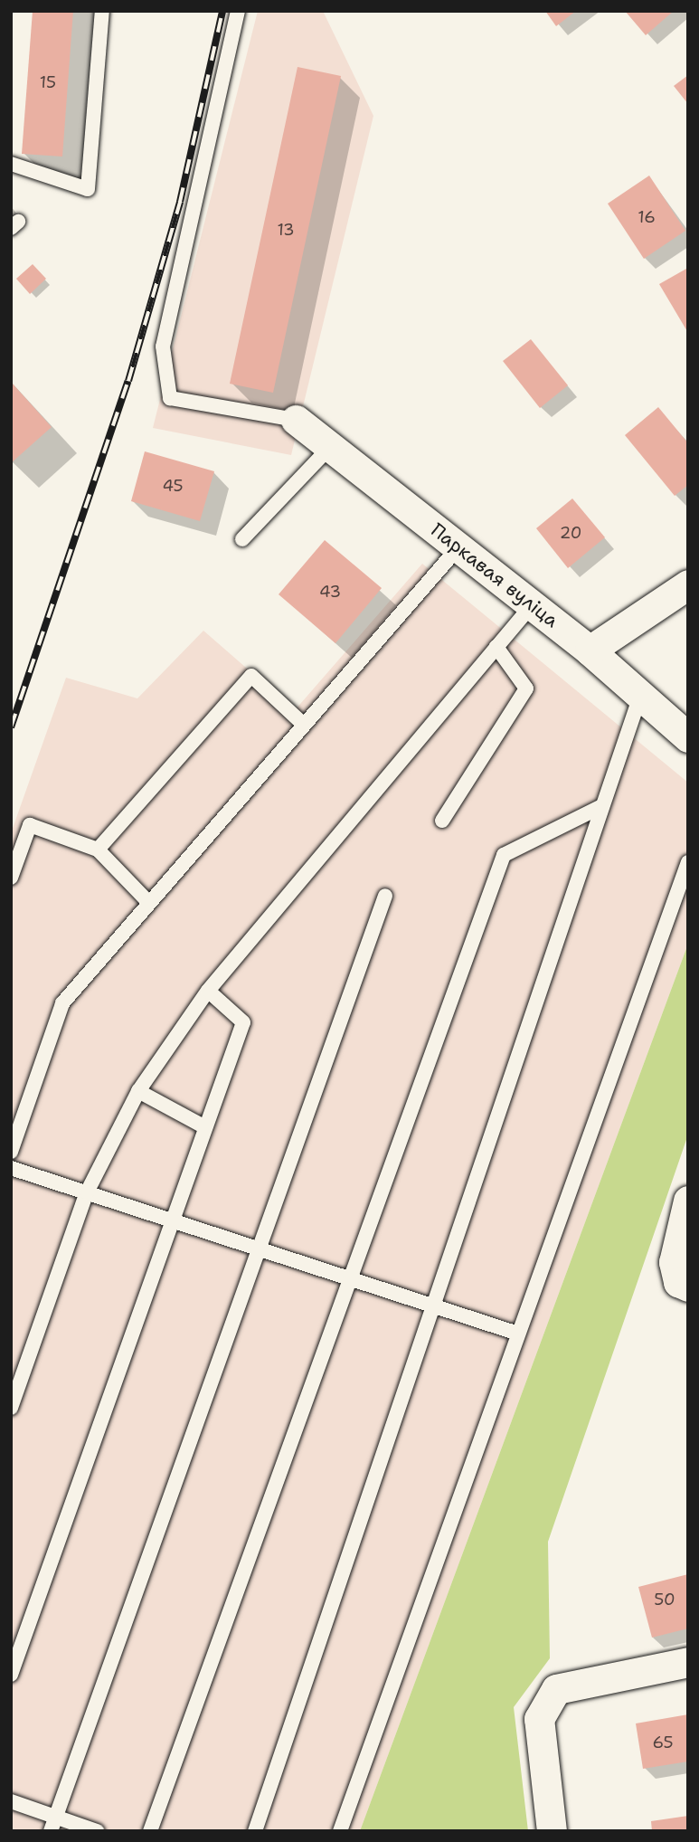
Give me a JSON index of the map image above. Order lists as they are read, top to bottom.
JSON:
{
  "streets": {
    "street": ["Паркавая вуліца"]
  },
  "house_numbers": [
    "15",
    "16",
    "13",
    "45",
    "20",
    "43",
    "50",
    "65"
  ]
}
